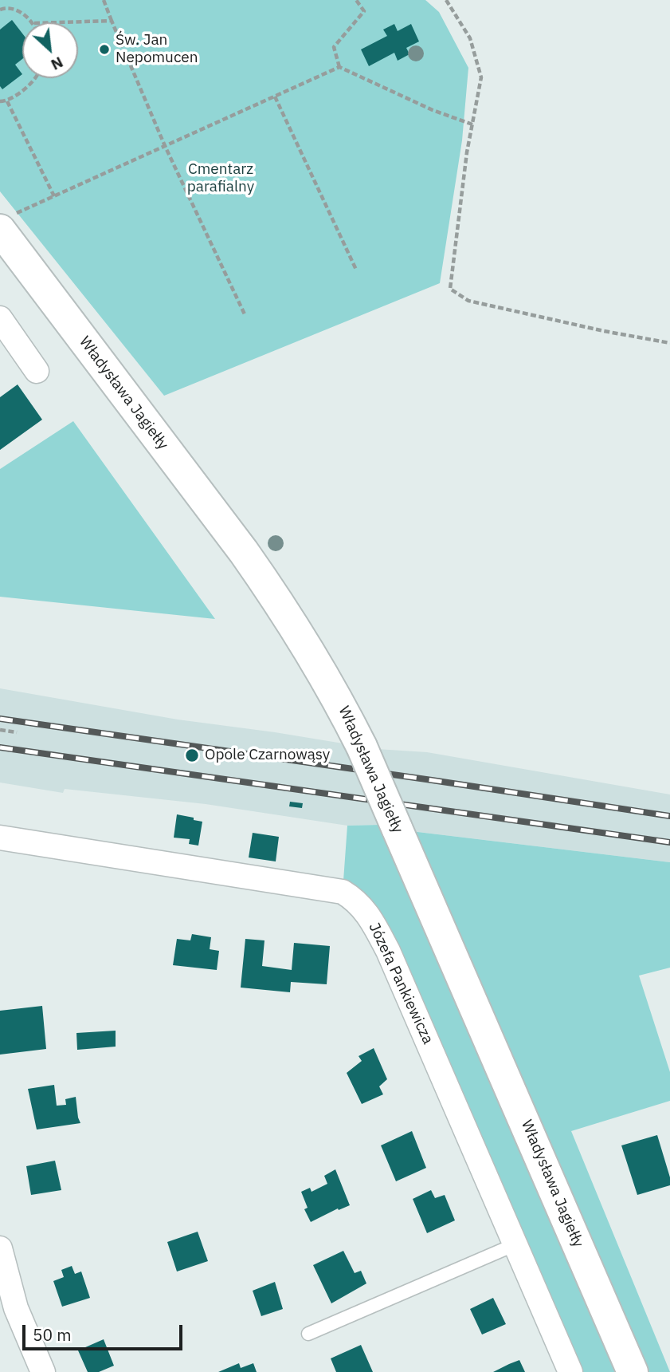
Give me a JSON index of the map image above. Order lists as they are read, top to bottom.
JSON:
{
  "streets": {
    "street": ["Władysława Jagiełły", "Józefa Pankiewicza"]
  },
  "parks": ["Cmentarz parafialny"],
  "places": ["Św. Jan Nepomucen", "Opole Czarnowąsy"],
  "scale_bar": "50 m",
  "north": "bottom right"
}
